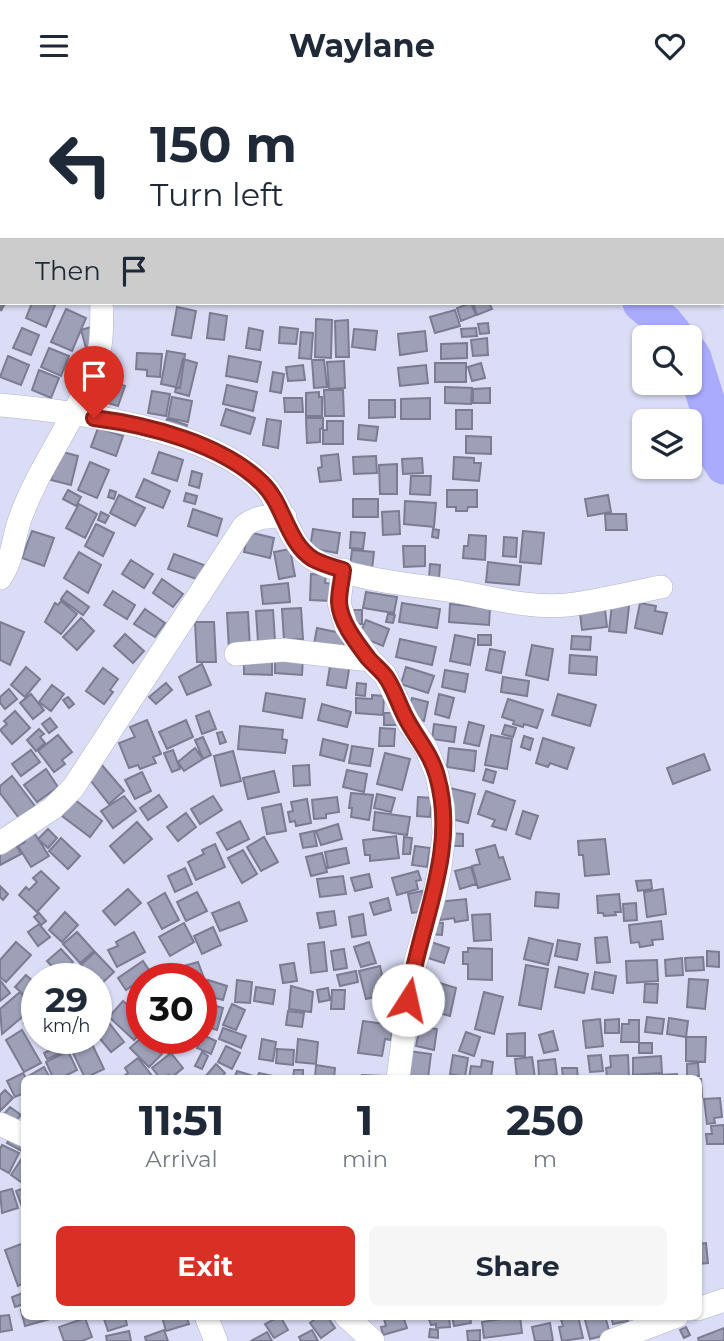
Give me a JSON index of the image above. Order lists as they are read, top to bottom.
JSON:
{
  "page": {
    "header": "Waylane",
    "turn": ["150 m", "Turn left"],
    "then": "Then",
    "speed": "29 km/h",
    "limit": "30",
    "eta": [
      "11:51",
      "Arrival",
      "1",
      "min",
      "250",
      "m"
    ],
    "buttons": ["Exit", "Share"]
  }
}
